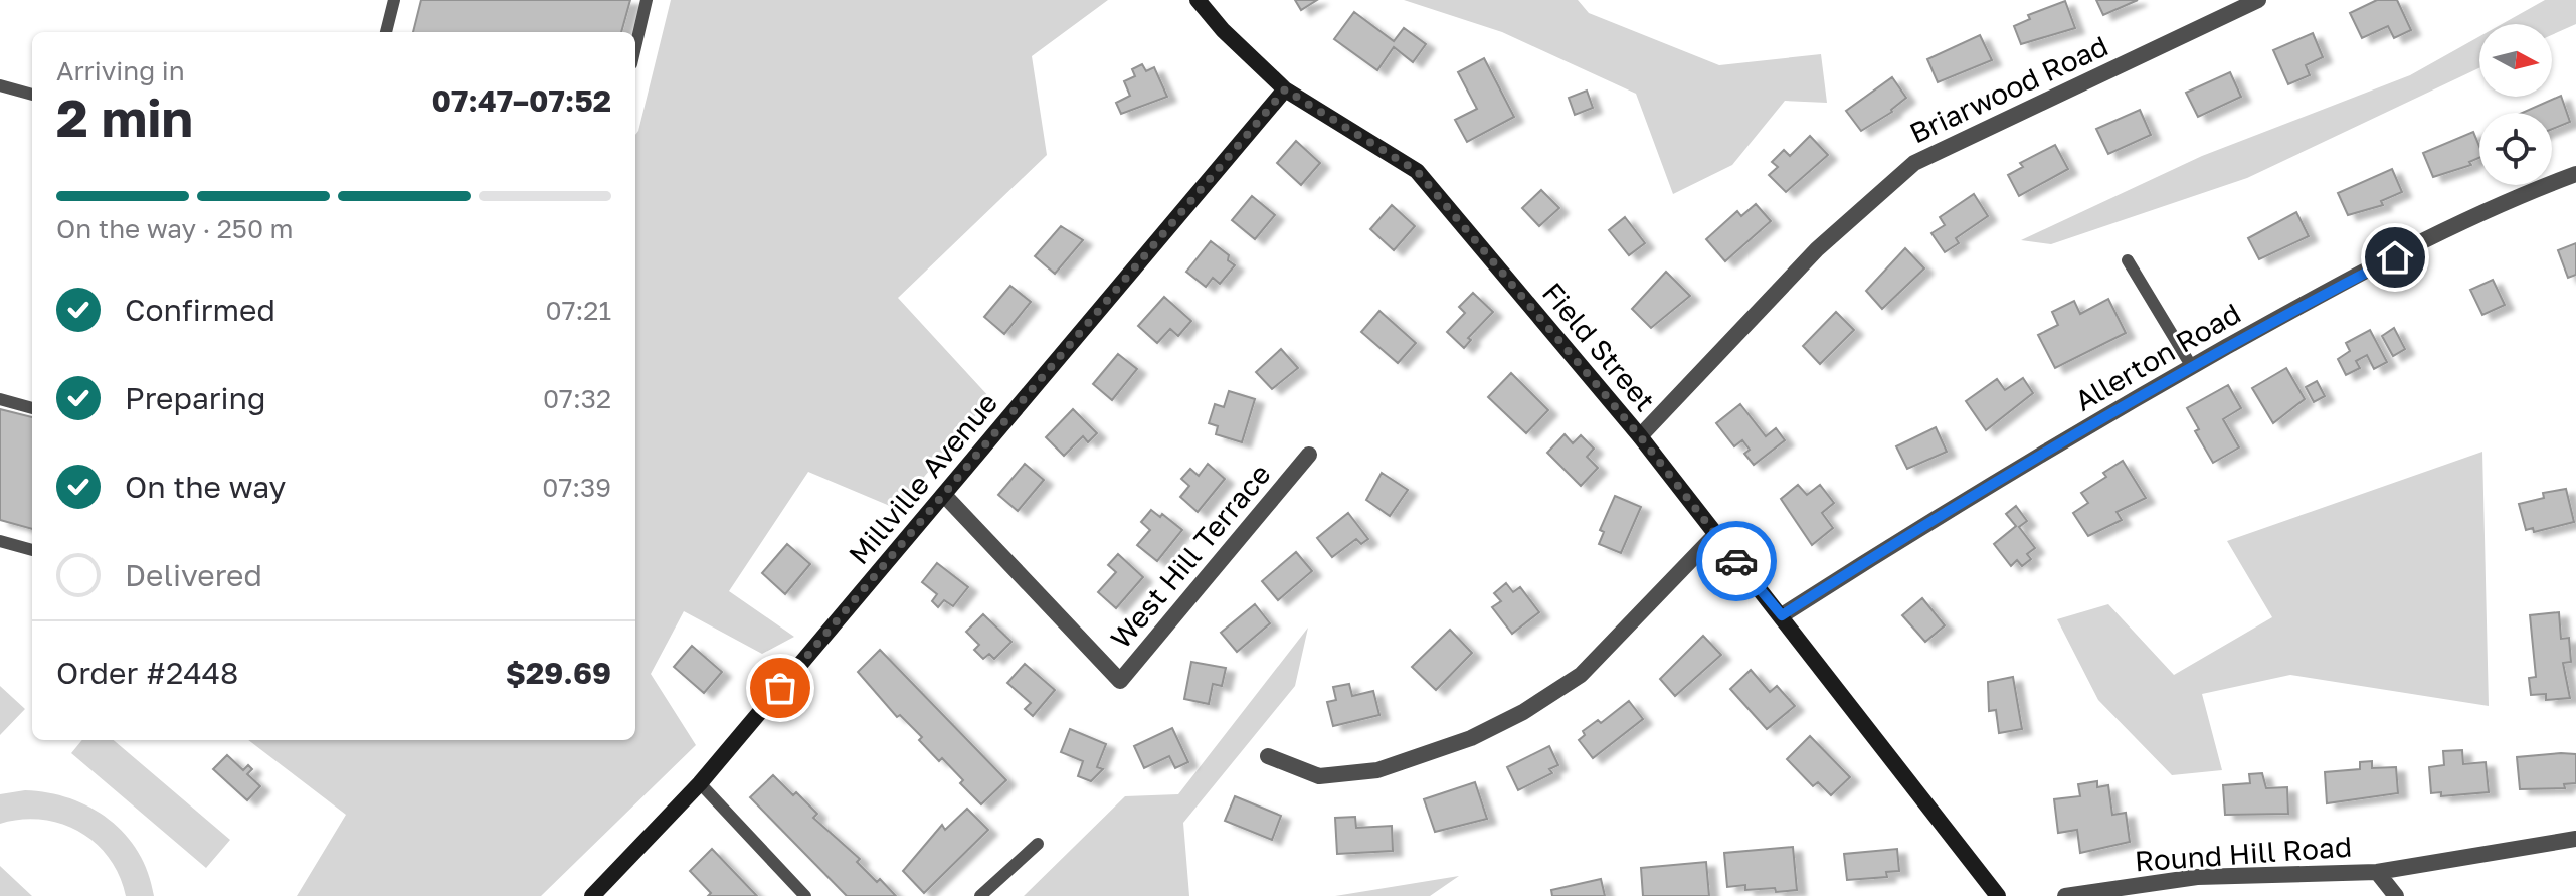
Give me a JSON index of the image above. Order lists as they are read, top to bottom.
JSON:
{
  "streets": {
    "street": [
      "Briarwood Road",
      "Field Street",
      "Allerton Road",
      "Millville Avenue",
      "West Hill Terrace",
      "Round Hill Road"
    ]
  },
  "crossings": [
    ["Briarwood Road", "Field Street"],
    ["Field Street", "Allerton Road"],
    ["Field Street", "Millville Avenue"],
    ["Millville Avenue", "West Hill Terrace"]
  ],
  "north": "right",
  "page": {
    "heading": ["2 min", "Arriving in", "07:47–07:52"],
    "panel": ["Order #2448", "$29.69"],
    "bar": "On the way · 250 m",
    "list": [
      ["Confirmed", "07:21"],
      ["Preparing", "07:32"],
      ["On the way", "07:39"],
      "Delivered"
    ]
  }
}
